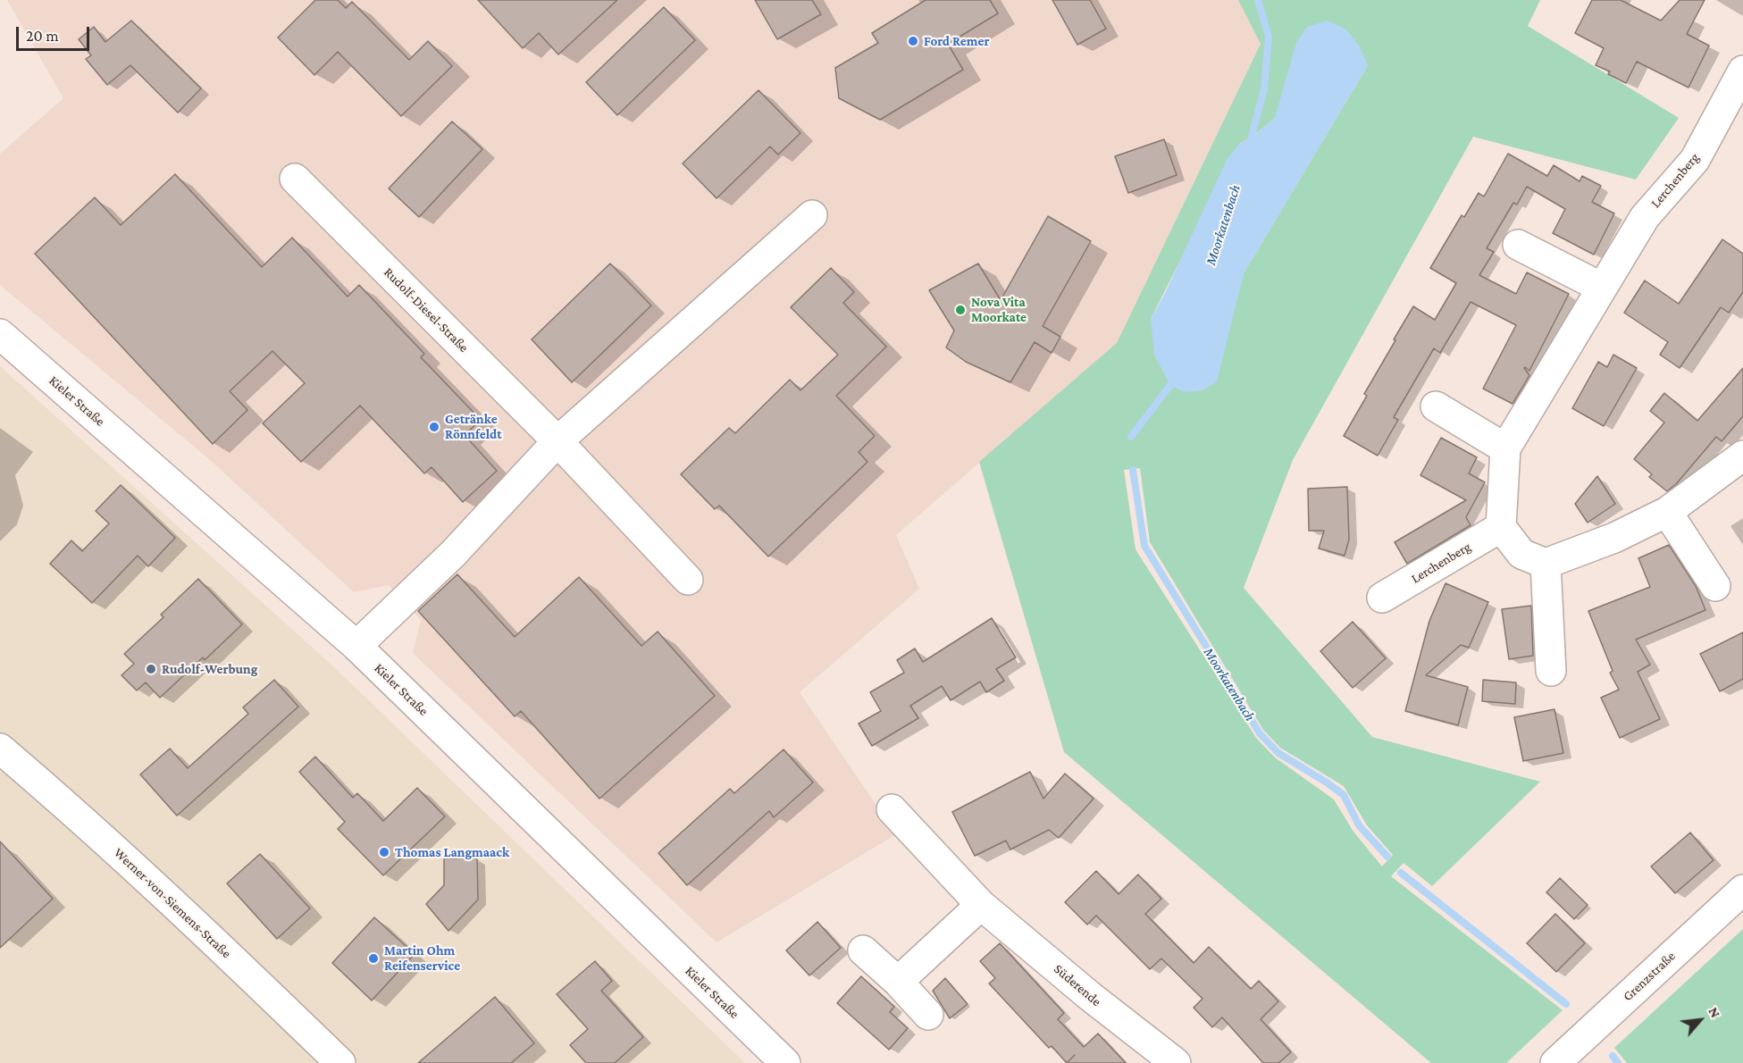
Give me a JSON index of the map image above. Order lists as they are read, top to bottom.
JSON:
{
  "streets": {
    "street": [
      "Lerchenberg",
      "Rudolf-Diesel-Straße",
      "Kieler Straße",
      "Werner-von-Siemens-Straße",
      "Grenzstraße",
      "Süderende"
    ]
  },
  "water": ["Moorkatenbach"],
  "places": [
    "Ford Remer",
    "Nova Vita Moorkate",
    "Getränke Rönnfeldt",
    "Rudolf-Werbung",
    "Thomas Langmaack",
    "Martin Ohm Reifenservice"
  ],
  "scale_bar": "20 m",
  "north": "top right"
}
